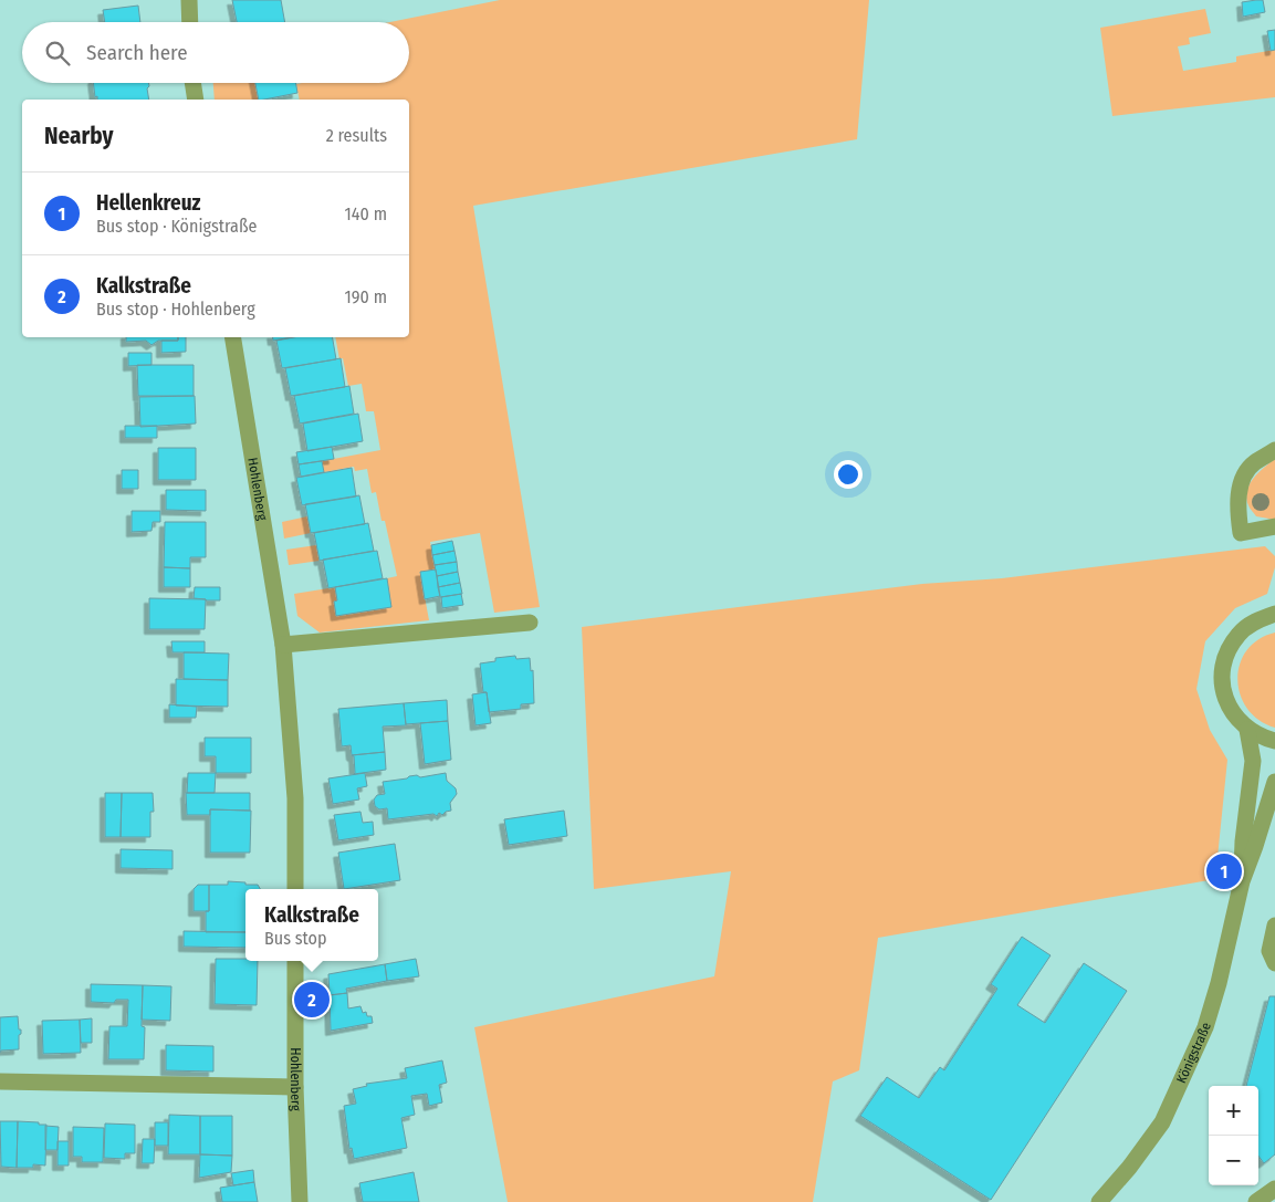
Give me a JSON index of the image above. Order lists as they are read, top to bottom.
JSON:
{
  "streets": {
    "street": ["Hohlenberg", "Königstraße"]
  },
  "page": {
    "search": "Search here",
    "heading": ["Nearby", "2 results"],
    "list": [
      {
        "mark": "1",
        "name": "Hellenkreuz",
        "note": "Bus stop · Königstraße",
        "value": "140 m"
      },
      {
        "mark": "2",
        "name": "Kalkstraße",
        "note": "Bus stop · Hohlenberg",
        "value": "190 m"
      }
    ],
    "pins": ["1", "2"],
    "popup": ["Kalkstraße", "Bus stop"],
    "map_buttons": ["+", "−"]
  }
}
